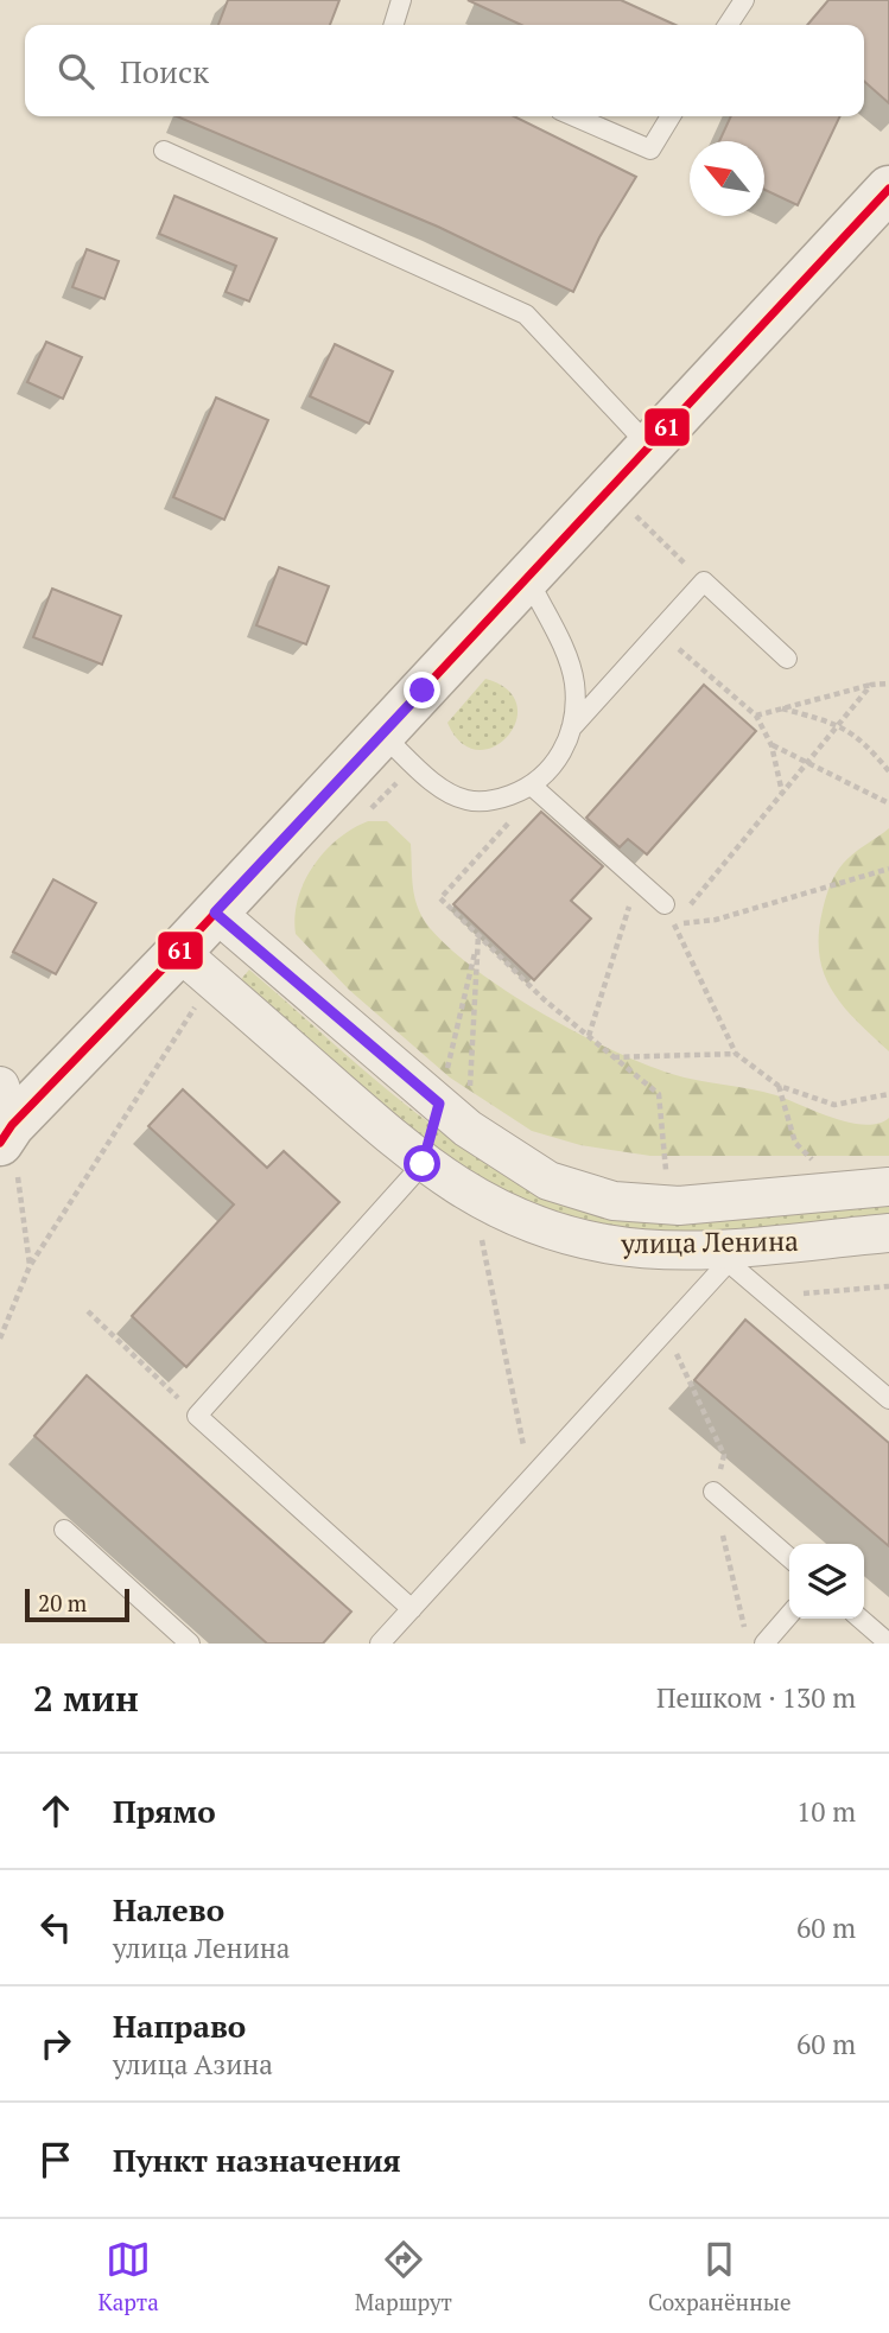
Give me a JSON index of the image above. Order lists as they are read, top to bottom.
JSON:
{
  "streets": {
    "street": ["улица Ленина"]
  },
  "lines": ["transit line 61"],
  "scale_bar": "20 m",
  "north": "top left",
  "page": {
    "search": "Поиск",
    "scale": "20 m",
    "heading": ["2 мин", "Пешком · 130 m"],
    "list": [
      ["Прямо", "10 m"],
      ["Налево", "улица Ленина", "60 m"],
      ["Направо", "улица Азина", "60 m"],
      "Пункт назначения"
    ],
    "nav": ["Карта", "Маршрут", "Сохранённые"]
  }
}
